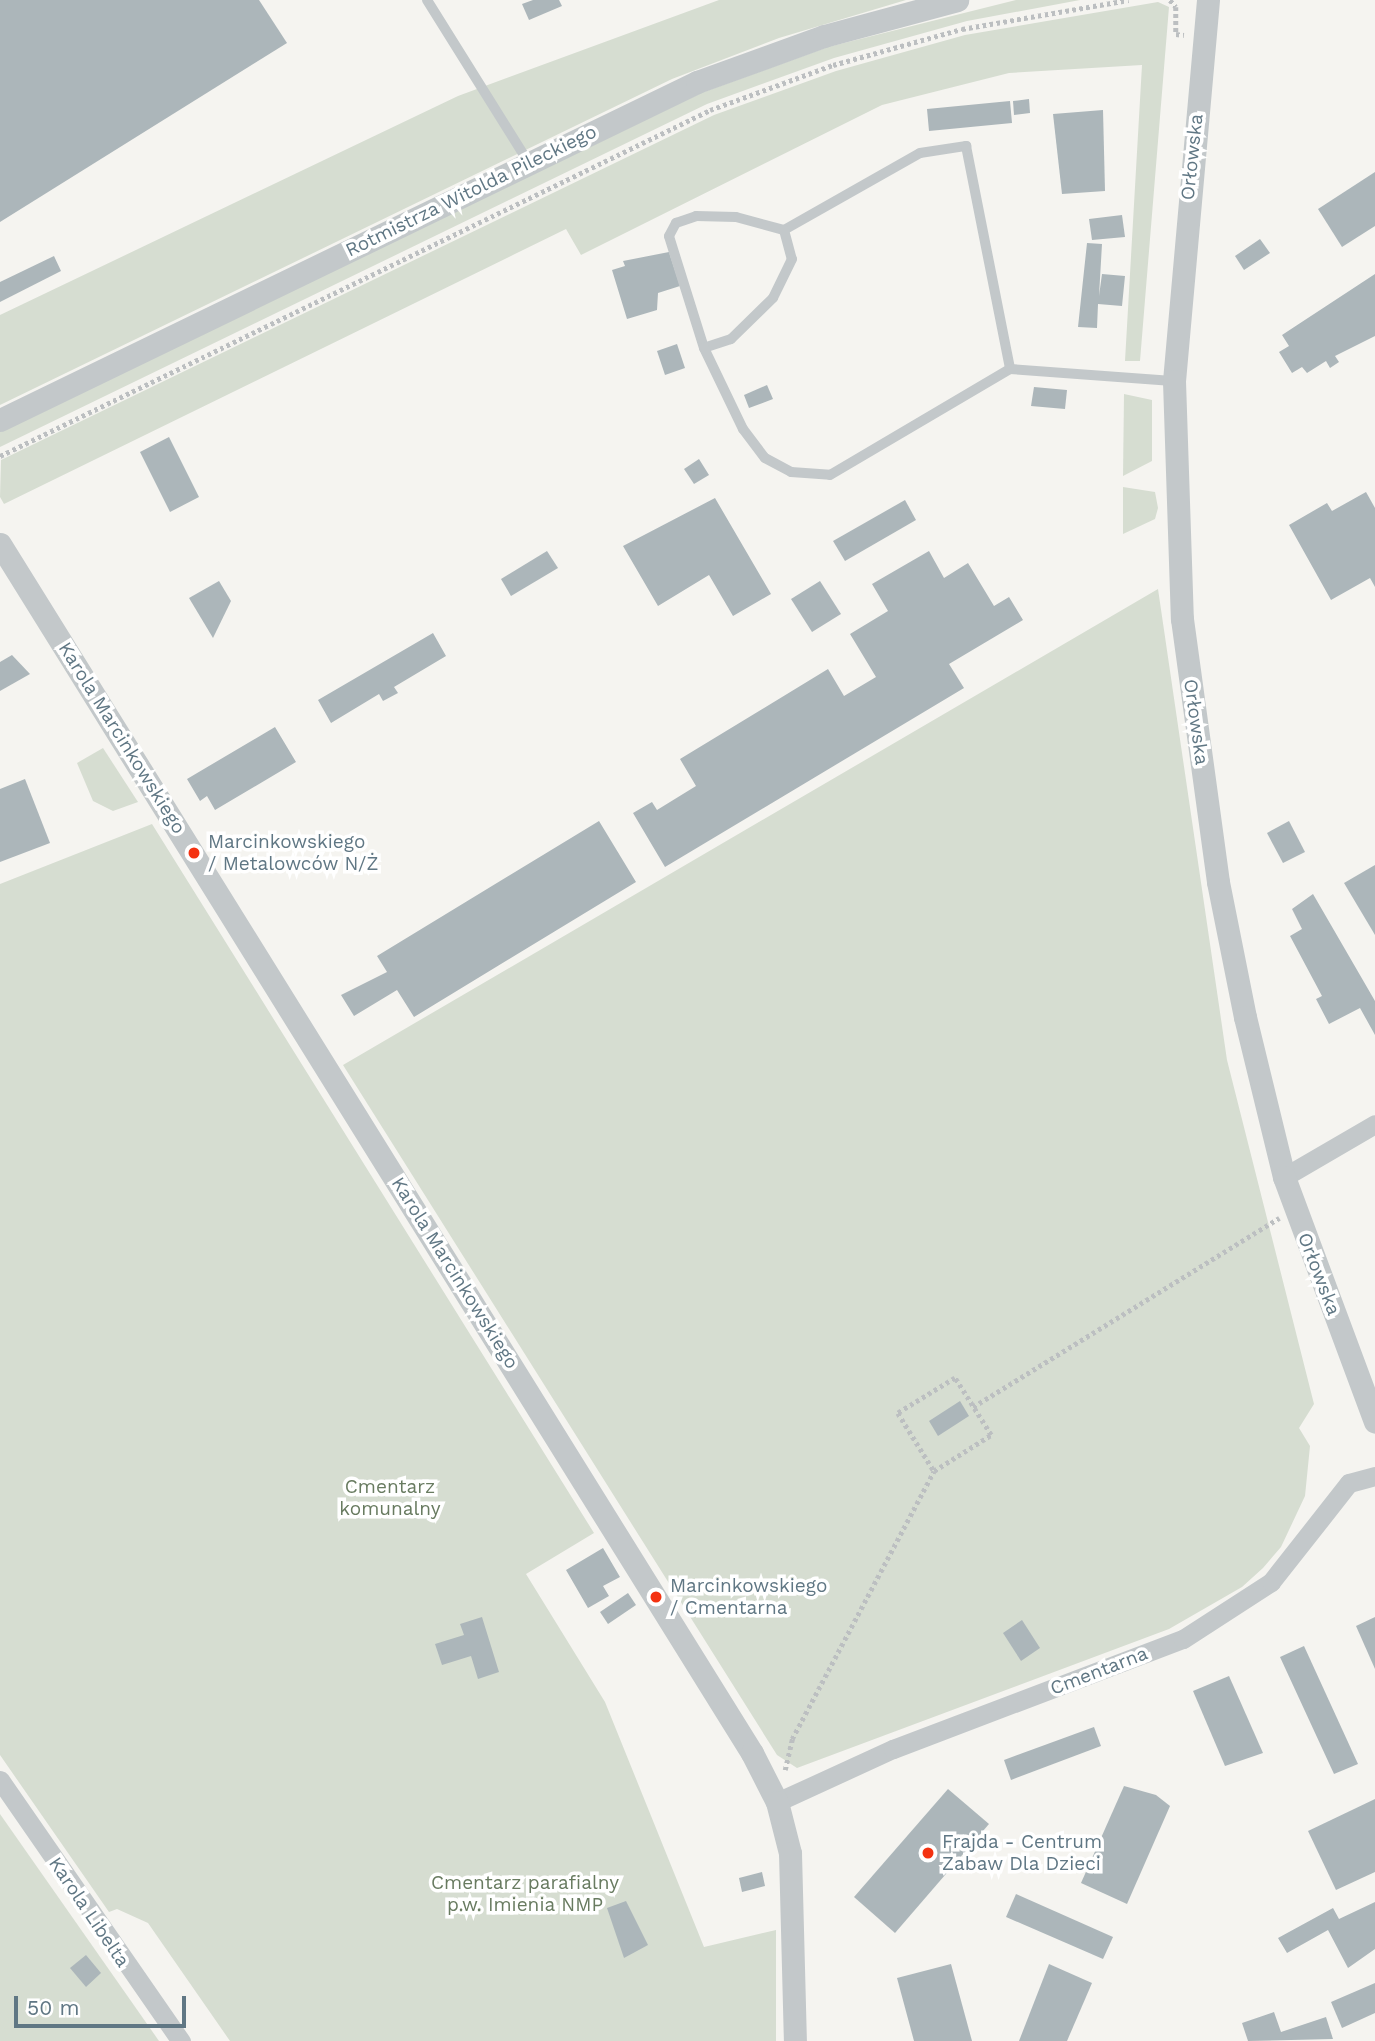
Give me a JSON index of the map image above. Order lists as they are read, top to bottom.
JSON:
{
  "streets": {
    "street": [
      "Orłowska",
      "Rotmistrza Witolda Pileckiego",
      "Karola Marcinkowskiego",
      "Cmentarna",
      "Karola Libelta"
    ]
  },
  "crossings": [
    ["Karola Marcinkowskiego", "Cmentarna"]
  ],
  "parks": ["Cmentarz komunalny", "Cmentarz parafialny p.w. Imienia NMP"],
  "places": ["Marcinkowskiego / Metalowców N/Ż", "Marcinkowskiego / Cmentarna", "Frajda - Centrum Zabaw Dla Dzieci"],
  "scale_bar": "50 m"
}
